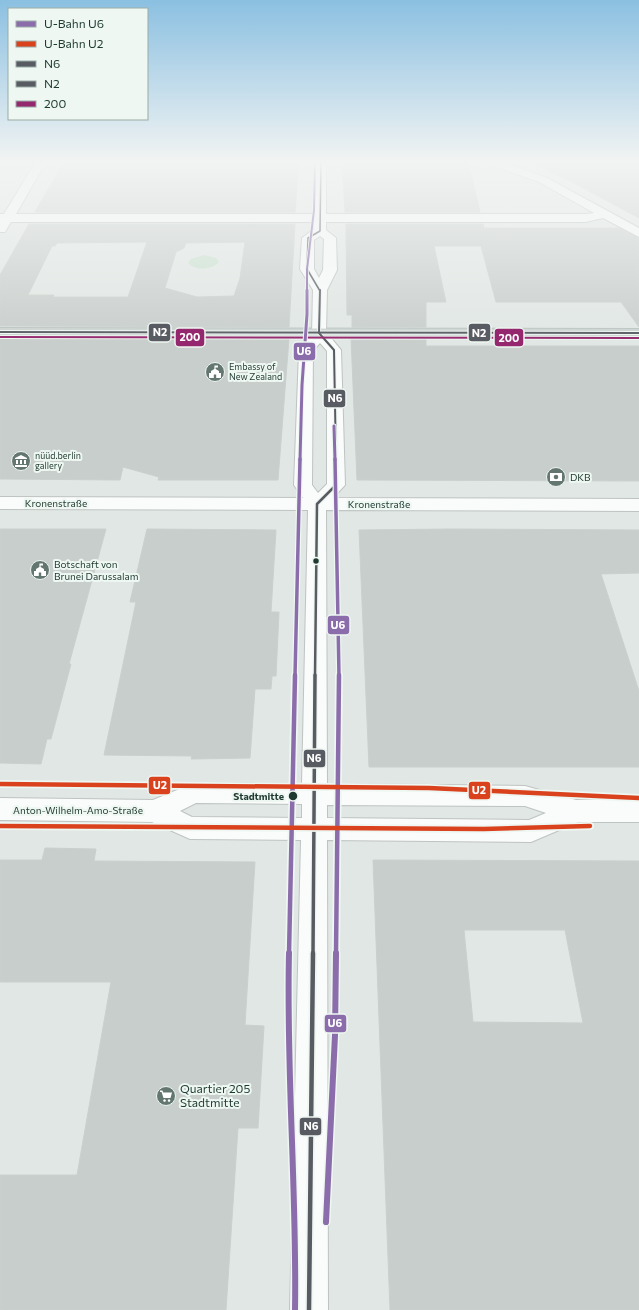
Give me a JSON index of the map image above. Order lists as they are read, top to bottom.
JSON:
{
  "streets": {
    "street": ["Kronenstraße", "Anton-Wilhelm-Amo-Straße"]
  },
  "places": {
    "public building": ["Embassy of New Zealand", "Botschaft von Brunei Darussalam"],
    "museum": ["nüüd.berlin gallery"],
    "bank": ["DKB"],
    "other": ["Stadtmitte"],
    "supermarket": ["Quartier 205 Stadtmitte"]
  },
  "lines": [
    "metro line U6",
    "transit line N6",
    "transit line N2",
    "transit line 200",
    "metro line U2"
  ],
  "legend": [
    "U-Bahn U6",
    "U-Bahn U2",
    "N6",
    "N2",
    "200"
  ]
}
